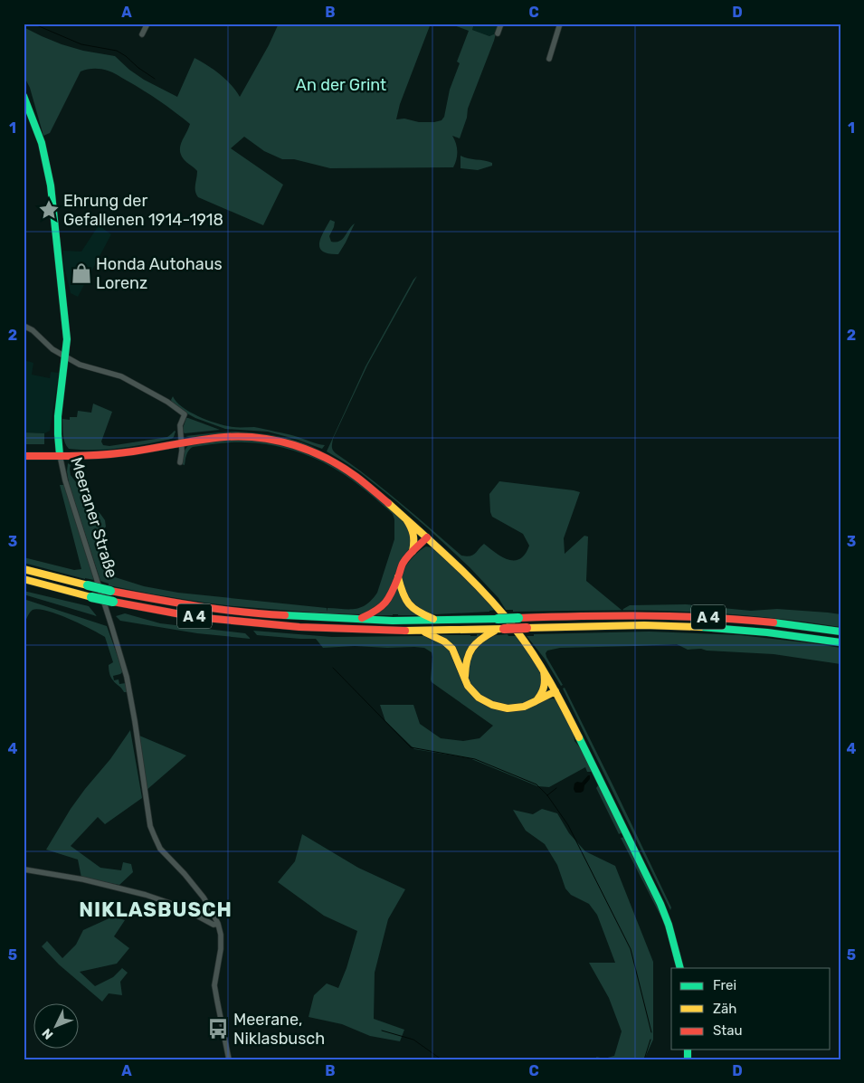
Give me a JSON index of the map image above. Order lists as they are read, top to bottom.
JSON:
{
  "streets": {
    "main road": ["Meeraner Straße", "A 4"]
  },
  "districts": ["NIKLASBUSCH"],
  "parks": ["An der Grint"],
  "places": {
    "place": ["Ehrung der Gefallenen 1914-1918"],
    "shop": ["Honda Autohaus Lorenz"],
    "bus stop": ["Meerane, Niklasbusch"]
  },
  "legend": ["Frei", "Zäh", "Stau"],
  "north": "bottom left",
  "grid": {
    "columns": [
      "A",
      "B",
      "C",
      "D"
    ],
    "rows": [
      "1",
      "2",
      "3",
      "4",
      "5"
    ]
  }
}
